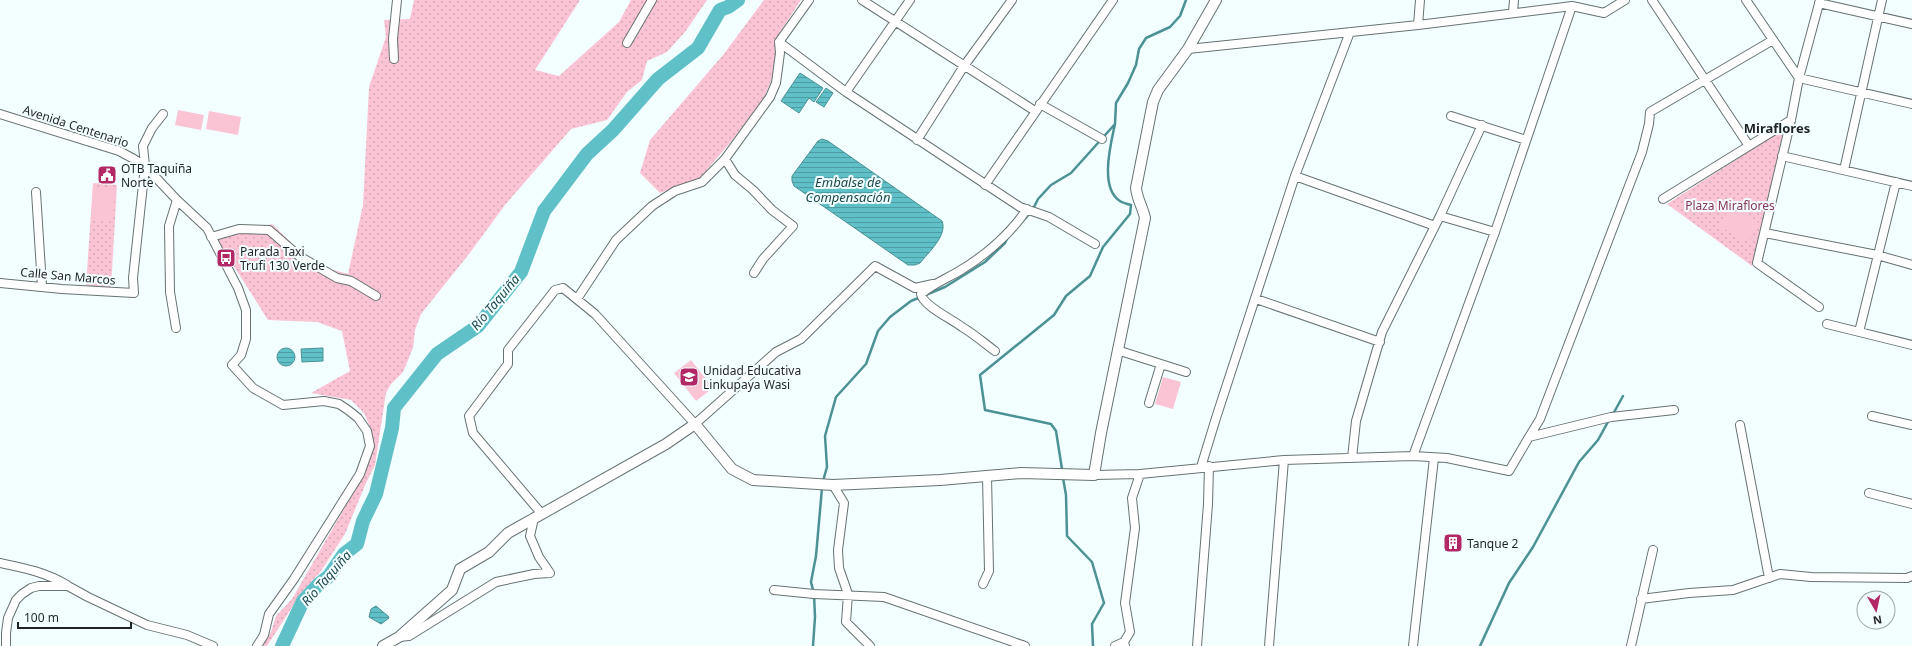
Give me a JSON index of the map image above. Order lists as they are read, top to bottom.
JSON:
{
  "streets": {
    "street": ["Avenida Centenario", "Calle San Marcos"]
  },
  "crossings": [
    ["Avenida Centenario", "Calle San Marcos"]
  ],
  "districts": ["Miraflores"],
  "water": ["Embalse de Compensación", "Río Taquiña"],
  "parks": ["Plaza Miraflores"],
  "places": {
    "public building": ["OTB Taquiña Norte"],
    "bus stop": ["Parada Taxi Trufi 130 Verde"],
    "school or university": ["Unidad Educativa Linkupaya Wasi"],
    "building": ["Tanque 2"]
  },
  "scale_bar": "100 m",
  "north": "bottom"
}
